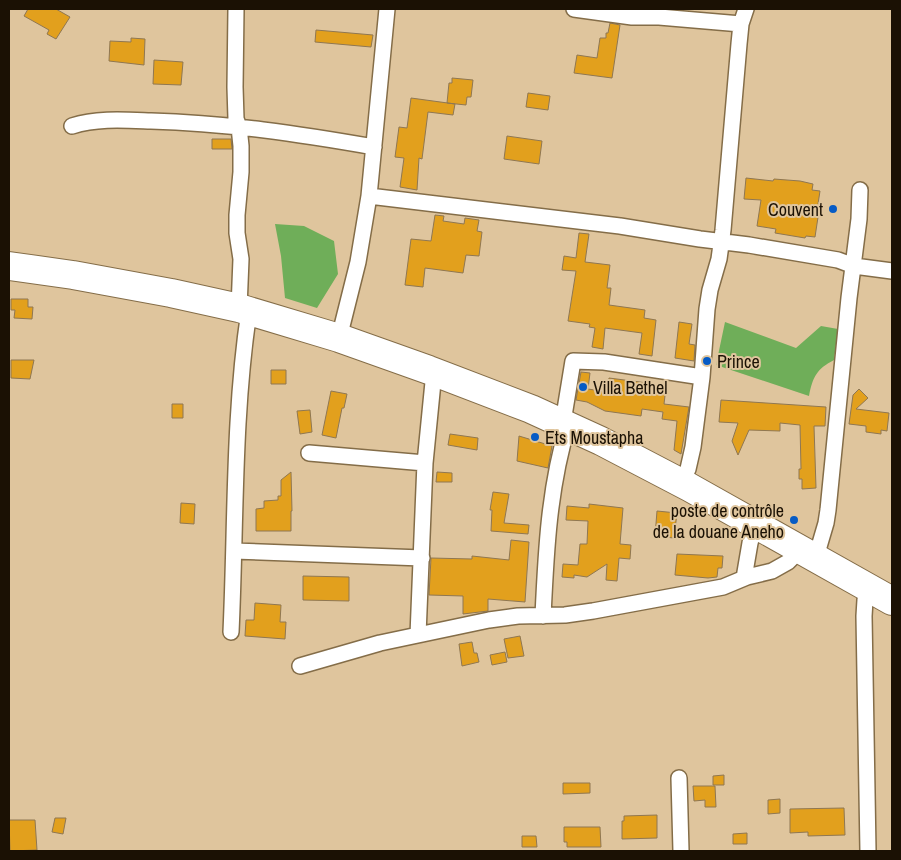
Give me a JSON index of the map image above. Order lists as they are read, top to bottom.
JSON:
{
  "places": [
    "Couvent",
    "Prince",
    "Villa Bethel",
    "Ets Moustapha",
    "poste de contrôle de la douane Aneho"
  ]
}
